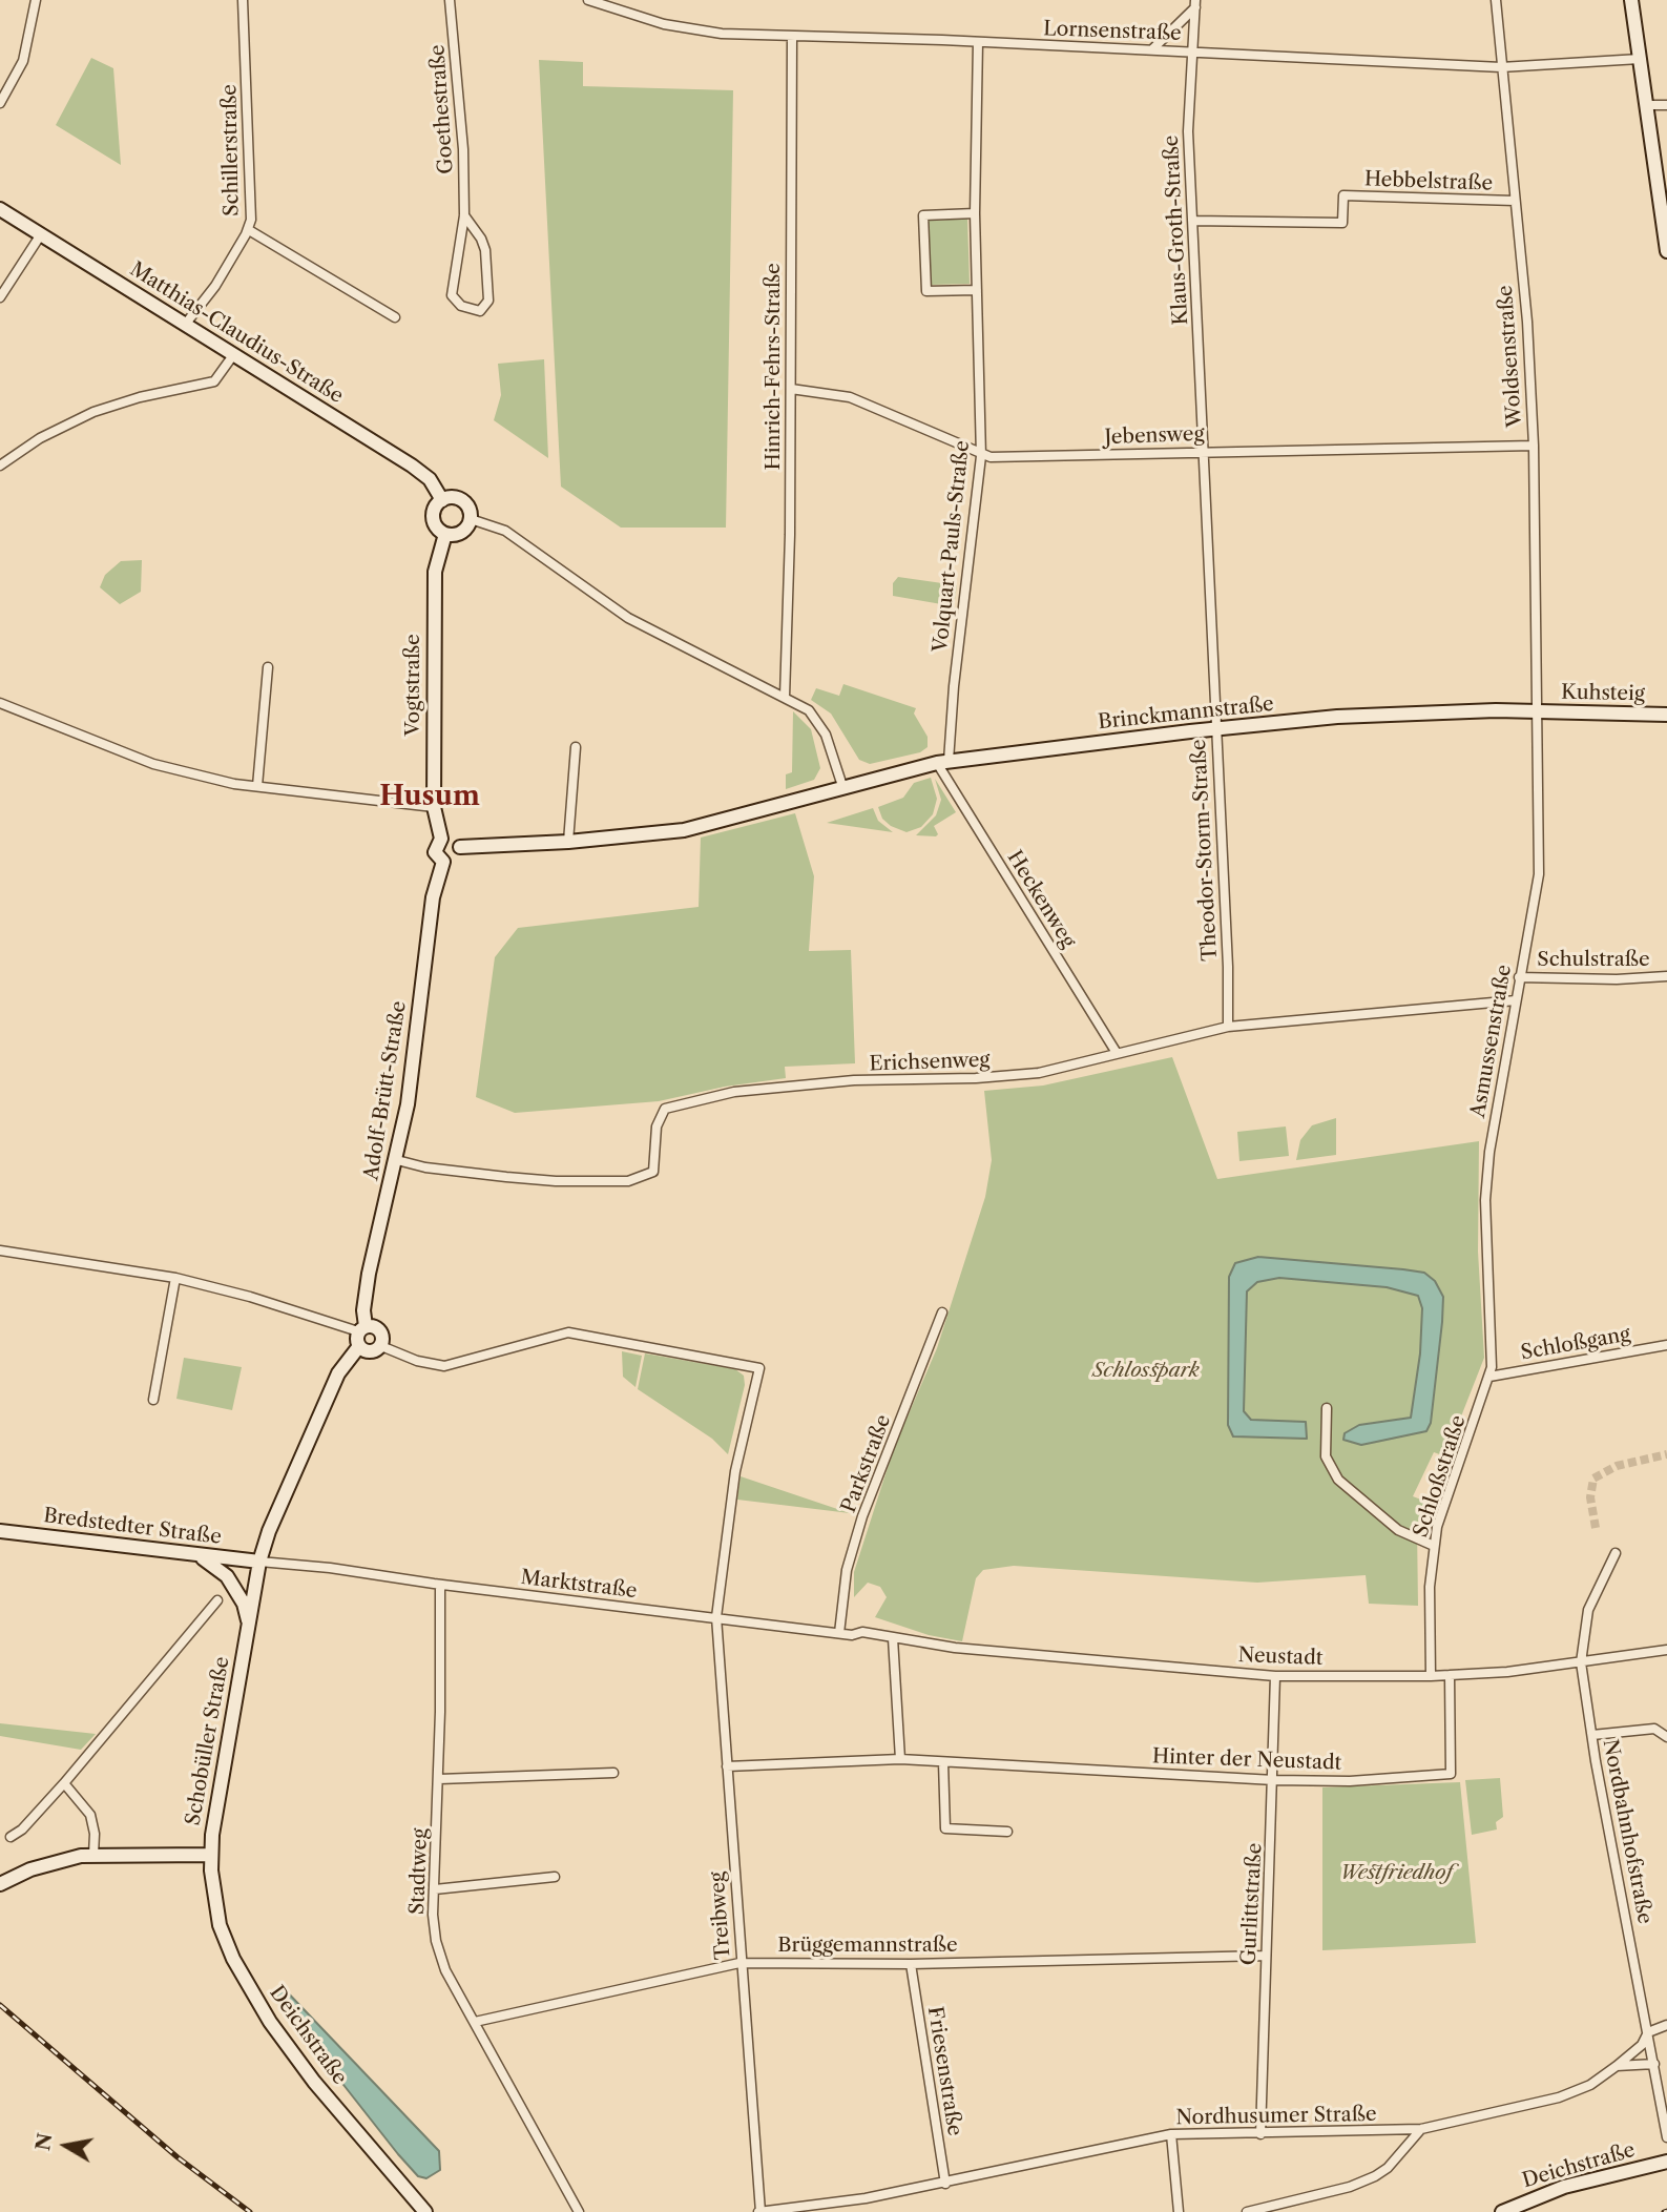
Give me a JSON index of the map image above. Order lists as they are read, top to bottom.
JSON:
{
  "streets": {
    "main road": [
      "Matthias-Claudius-Straße",
      "Vogtstraße",
      "Kuhsteig",
      "Brinckmannstraße",
      "Adolf-Brütt-Straße",
      "Bredstedter Straße",
      "Schobüller Straße",
      "Deichstraße"
    ],
    "street": [
      "Lornsenstraße",
      "Goethestraße",
      "Schillerstraße",
      "Hebbelstraße",
      "Klaus-Groth-Straße",
      "Woldsenstraße",
      "Hinrich-Fehrs-Straße",
      "Jebensweg",
      "Volquart-Pauls-Straße",
      "Theodor-Storm-Straße",
      "Heckenweg",
      "Schulstraße",
      "Asmussenstraße",
      "Erichsenweg",
      "Schloßgang",
      "Parkstraße",
      "Schloßstraße",
      "Marktstraße",
      "Neustadt",
      "Hinter der Neustadt",
      "Nordbahnhofstraße",
      "Stadtweg",
      "Gurlittstraße",
      "Treibweg",
      "Brüggemannstraße",
      "Friesenstraße",
      "Nordhusumer Straße"
    ]
  },
  "crossings": [
    ["Lornsenstraße", "Klaus-Groth-Straße"],
    ["Lornsenstraße", "Woldsenstraße"],
    ["Lornsenstraße", "Hinrich-Fehrs-Straße"],
    ["Lornsenstraße", "Volquart-Pauls-Straße"],
    ["Schillerstraße", "Matthias-Claudius-Straße"],
    ["Hebbelstraße", "Klaus-Groth-Straße"],
    ["Hebbelstraße", "Woldsenstraße"],
    ["Klaus-Groth-Straße", "Jebensweg"],
    ["Klaus-Groth-Straße", "Theodor-Storm-Straße"],
    ["Matthias-Claudius-Straße", "Hinrich-Fehrs-Straße"],
    ["Matthias-Claudius-Straße", "Vogtstraße"],
    ["Matthias-Claudius-Straße", "Brinckmannstraße"],
    ["Woldsenstraße", "Jebensweg"],
    ["Woldsenstraße", "Kuhsteig"],
    ["Woldsenstraße", "Brinckmannstraße"],
    ["Woldsenstraße", "Asmussenstraße"],
    ["Hinrich-Fehrs-Straße", "Jebensweg"],
    ["Jebensweg", "Volquart-Pauls-Straße"],
    ["Jebensweg", "Theodor-Storm-Straße"],
    ["Volquart-Pauls-Straße", "Brinckmannstraße"],
    ["Volquart-Pauls-Straße", "Heckenweg"],
    ["Vogtstraße", "Adolf-Brütt-Straße"],
    ["Kuhsteig", "Brinckmannstraße"],
    ["Kuhsteig", "Asmussenstraße"],
    ["Brinckmannstraße", "Theodor-Storm-Straße"],
    ["Brinckmannstraße", "Heckenweg"],
    ["Brinckmannstraße", "Asmussenstraße"],
    ["Theodor-Storm-Straße", "Erichsenweg"],
    ["Heckenweg", "Erichsenweg"],
    ["Schulstraße", "Asmussenstraße"],
    ["Asmussenstraße", "Erichsenweg"],
    ["Asmussenstraße", "Schloßgang"],
    ["Asmussenstraße", "Schloßstraße"],
    ["Erichsenweg", "Adolf-Brütt-Straße"],
    ["Adolf-Brütt-Straße", "Treibweg"],
    ["Schloßgang", "Schloßstraße"],
    ["Parkstraße", "Marktstraße"],
    ["Schloßstraße", "Neustadt"],
    ["Bredstedter Straße", "Marktstraße"],
    ["Bredstedter Straße", "Schobüller Straße"],
    ["Marktstraße", "Neustadt"],
    ["Marktstraße", "Schobüller Straße"],
    ["Marktstraße", "Stadtweg"],
    ["Marktstraße", "Treibweg"],
    ["Neustadt", "Hinter der Neustadt"],
    ["Neustadt", "Nordbahnhofstraße"],
    ["Neustadt", "Gurlittstraße"],
    ["Schobüller Straße", "Deichstraße"],
    ["Hinter der Neustadt", "Gurlittstraße"],
    ["Hinter der Neustadt", "Treibweg"],
    ["Nordbahnhofstraße", "Nordhusumer Straße"],
    ["Stadtweg", "Brüggemannstraße"],
    ["Gurlittstraße", "Brüggemannstraße"],
    ["Gurlittstraße", "Nordhusumer Straße"],
    ["Treibweg", "Brüggemannstraße"],
    ["Treibweg", "Nordhusumer Straße"],
    ["Brüggemannstraße", "Friesenstraße"],
    ["Friesenstraße", "Nordhusumer Straße"]
  ],
  "districts": ["Husum"],
  "parks": ["Schlosspark", "Westfriedhof"],
  "north": "left"
}
